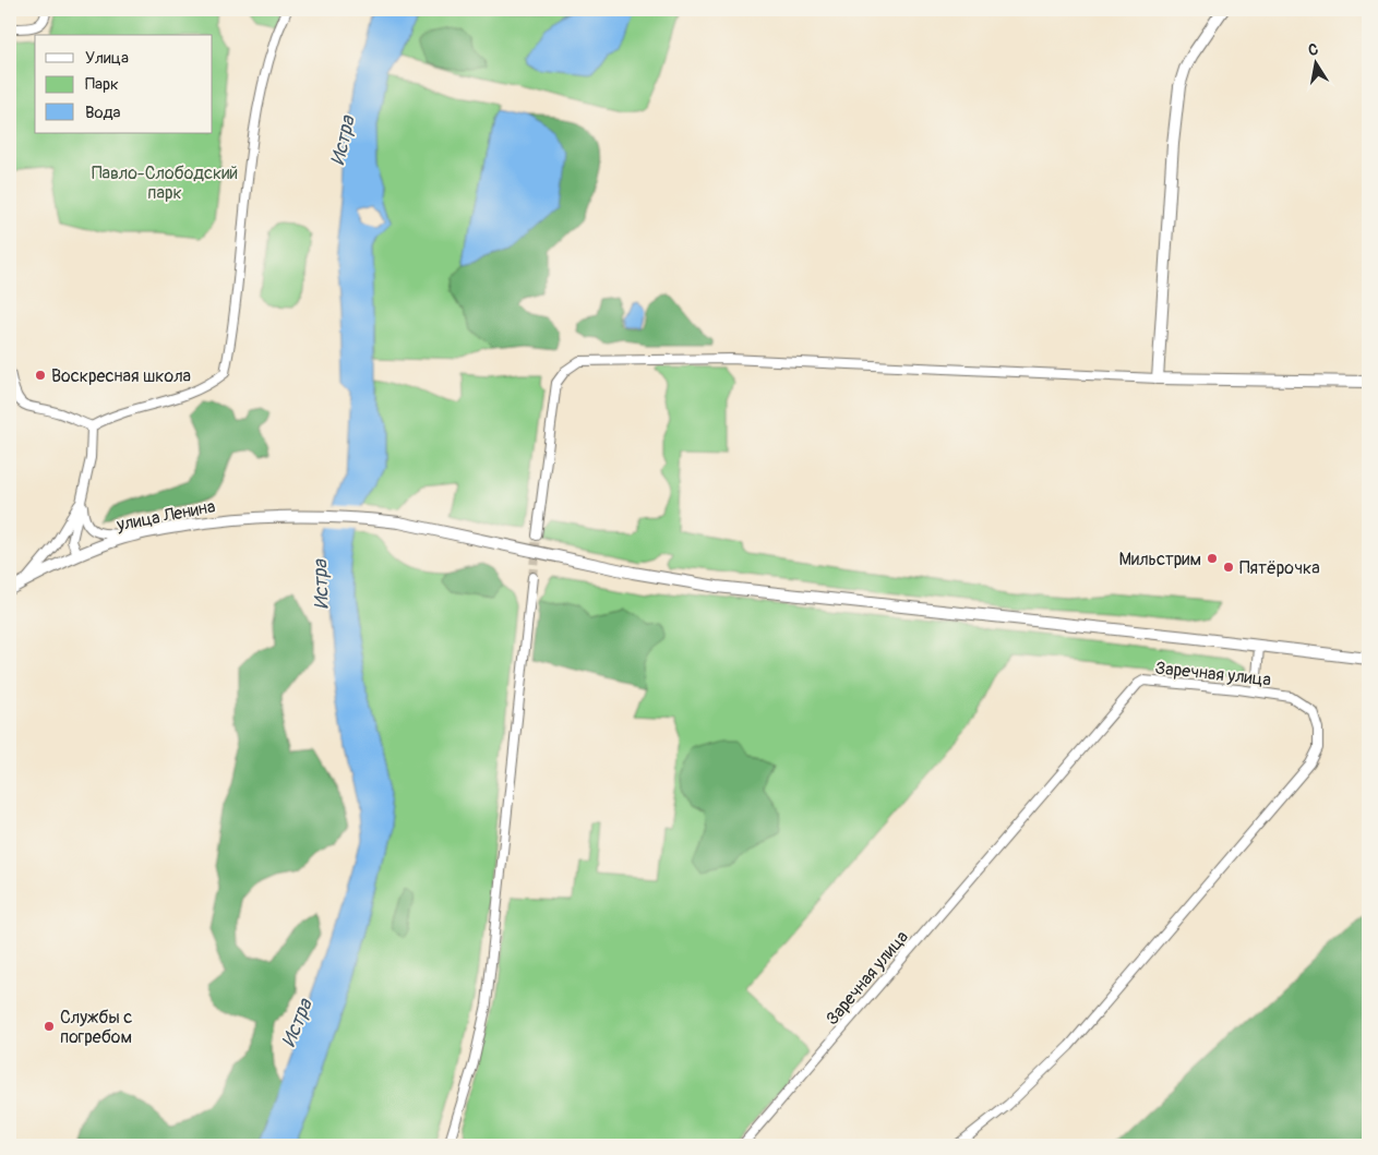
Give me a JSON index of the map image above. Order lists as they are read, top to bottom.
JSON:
{
  "streets": {
    "main road": ["улица Ленина"],
    "street": ["Заречная улица"]
  },
  "water": ["Истра"],
  "parks": ["Павло-Слободский парк"],
  "places": [
    "Воскресная школа",
    "Мильстрим",
    "Пятёрочка",
    "Службы с погребом"
  ],
  "legend": ["Улица", "Парк", "Вода"],
  "north": "top"
}
